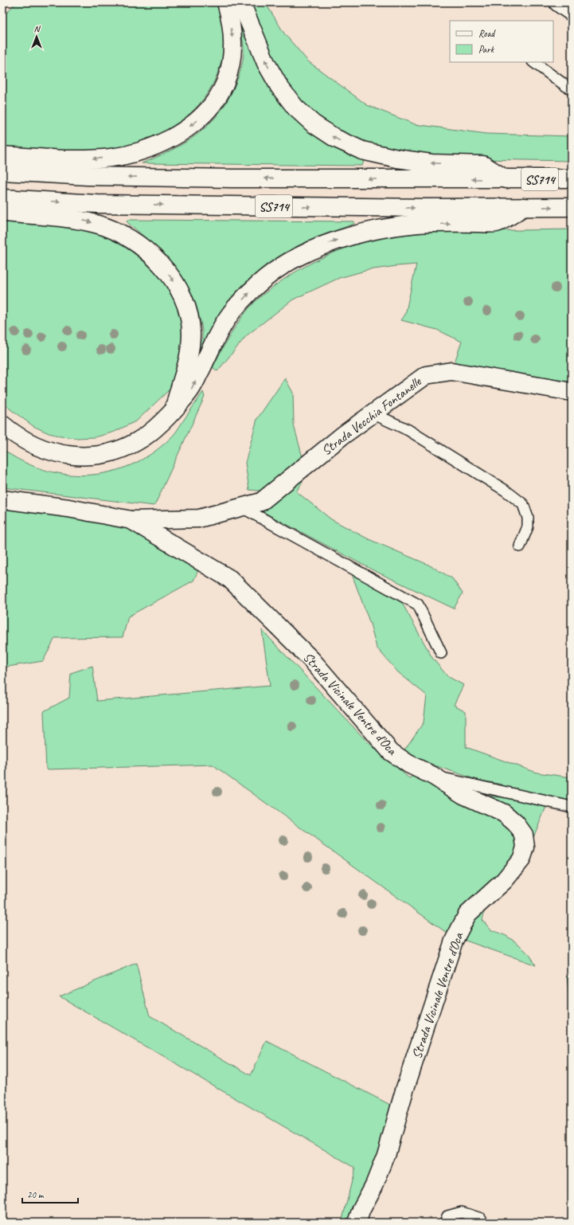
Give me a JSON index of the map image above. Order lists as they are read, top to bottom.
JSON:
{
  "streets": {
    "main road": ["SS714", "Strada Vecchia Fontanelle", "Strada Vicinale Ventre d'Oca"]
  },
  "crossings": [
    ["Strada Vecchia Fontanelle", "Strada Vicinale Ventre d'Oca"]
  ],
  "legend": ["Road", "Park"],
  "scale_bar": "20 m",
  "north": "top"
}
